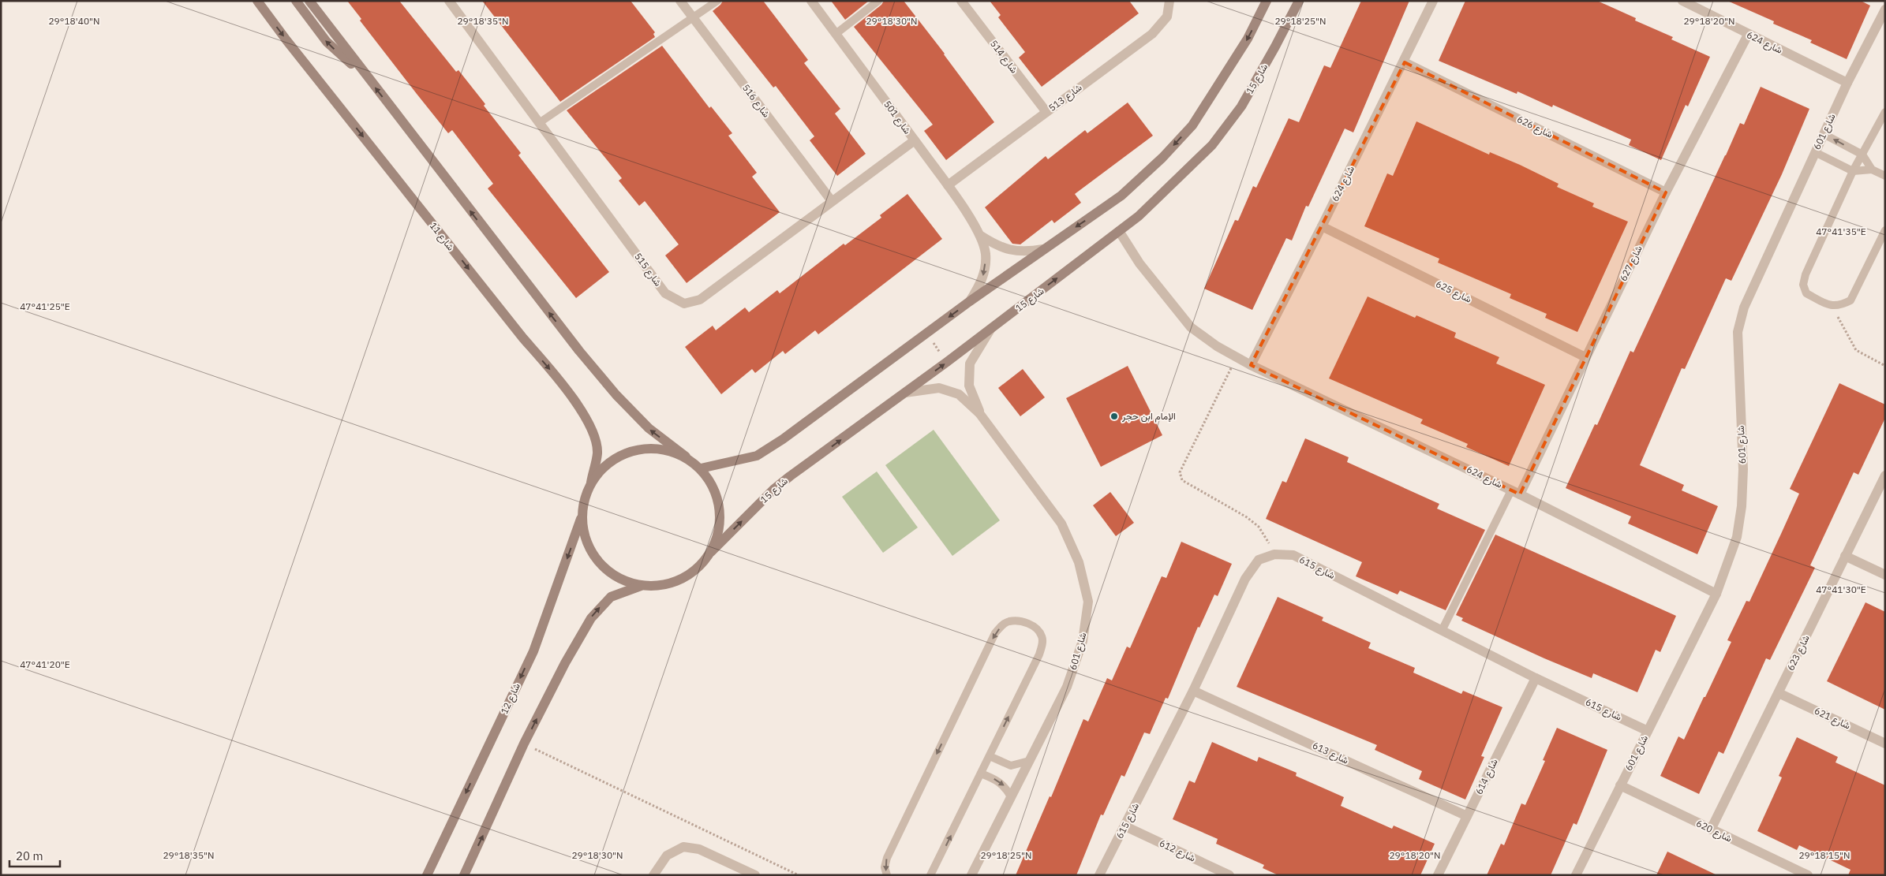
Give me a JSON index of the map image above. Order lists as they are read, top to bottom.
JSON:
{
  "streets": {
    "street": [
      "شارع 624",
      "شارع 514",
      "شارع 15",
      "شارع 513",
      "شارع 516",
      "شارع 501",
      "شارع 626",
      "شارع 601",
      "شارع 11",
      "شارع 627",
      "شارع 515",
      "شارع 625",
      "شارع 615",
      "شارع 623",
      "شارع 12",
      "شارع 621",
      "شارع 613",
      "شارع 614",
      "شارع 620",
      "شارع 612"
    ]
  },
  "crossings": [
    ["شارع 624", "شارع 15"],
    ["شارع 624", "شارع 626"],
    ["شارع 624", "شارع 601"],
    ["شارع 624", "شارع 627"],
    ["شارع 624", "شارع 625"],
    ["شارع 514", "شارع 513"],
    ["شارع 15", "شارع 601"],
    ["شارع 15", "شارع 11"],
    ["شارع 15", "شارع 12"],
    ["شارع 513", "شارع 501"],
    ["شارع 516", "شارع 515"],
    ["شارع 501", "شارع 515"],
    ["شارع 626", "شارع 627"],
    ["شارع 601", "شارع 615"],
    ["شارع 601", "شارع 620"],
    ["شارع 11", "شارع 12"],
    ["شارع 627", "شارع 625"],
    ["شارع 615", "شارع 613"],
    ["شارع 615", "شارع 614"],
    ["شارع 615", "شارع 612"],
    ["شارع 623", "شارع 621"],
    ["شارع 623", "شارع 620"],
    ["شارع 613", "شارع 614"]
  ],
  "places": ["الإمام ابن حجر"],
  "scale_bar": "20 m",
  "coordinates": [
    "29°18'40\"N",
    "29°18'35\"N",
    "29°18'30\"N",
    "29°18'25\"N",
    "29°18'20\"N",
    "47°41'35\"E",
    "47°41'25\"E",
    "47°41'30\"E",
    "47°41'20\"E",
    "29°18'15\"N"
  ]
}
